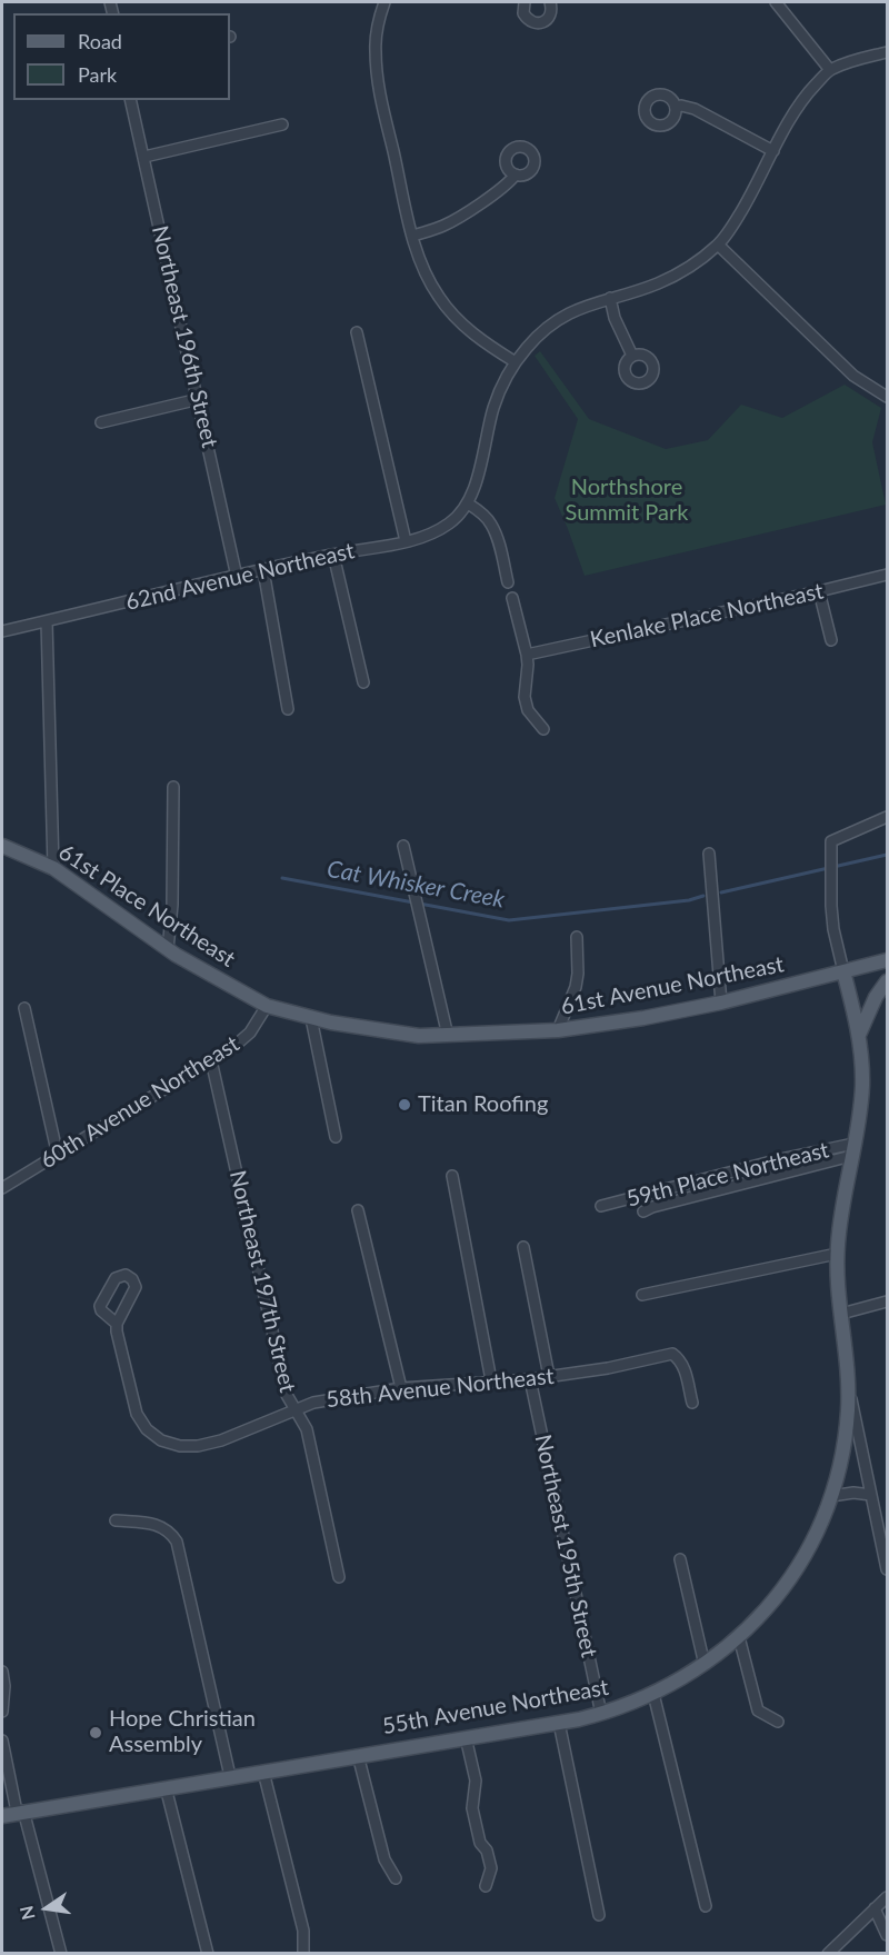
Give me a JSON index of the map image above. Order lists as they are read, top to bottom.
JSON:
{
  "streets": {
    "main road": ["61st Place Northeast", "61st Avenue Northeast", "55th Avenue Northeast"],
    "street": [
      "Northeast 196th Street",
      "62nd Avenue Northeast",
      "Kenlake Place Northeast",
      "60th Avenue Northeast",
      "59th Place Northeast",
      "Northeast 197th Street",
      "58th Avenue Northeast",
      "Northeast 195th Street"
    ]
  },
  "crossings": [
    ["Northeast 196th Street", "62nd Avenue Northeast"],
    ["61st Place Northeast", "61st Avenue Northeast"],
    ["61st Place Northeast", "60th Avenue Northeast"],
    ["61st Avenue Northeast", "60th Avenue Northeast"],
    ["61st Avenue Northeast", "55th Avenue Northeast"],
    ["60th Avenue Northeast", "Northeast 197th Street"],
    ["59th Place Northeast", "55th Avenue Northeast"],
    ["Northeast 197th Street", "58th Avenue Northeast"],
    ["58th Avenue Northeast", "Northeast 195th Street"],
    ["Northeast 195th Street", "55th Avenue Northeast"]
  ],
  "water": ["Cat Whisker Creek"],
  "parks": ["Northshore Summit Park"],
  "places": ["Titan Roofing", "Hope Christian Assembly"],
  "legend": ["Road", "Park"],
  "north": "left"
}
